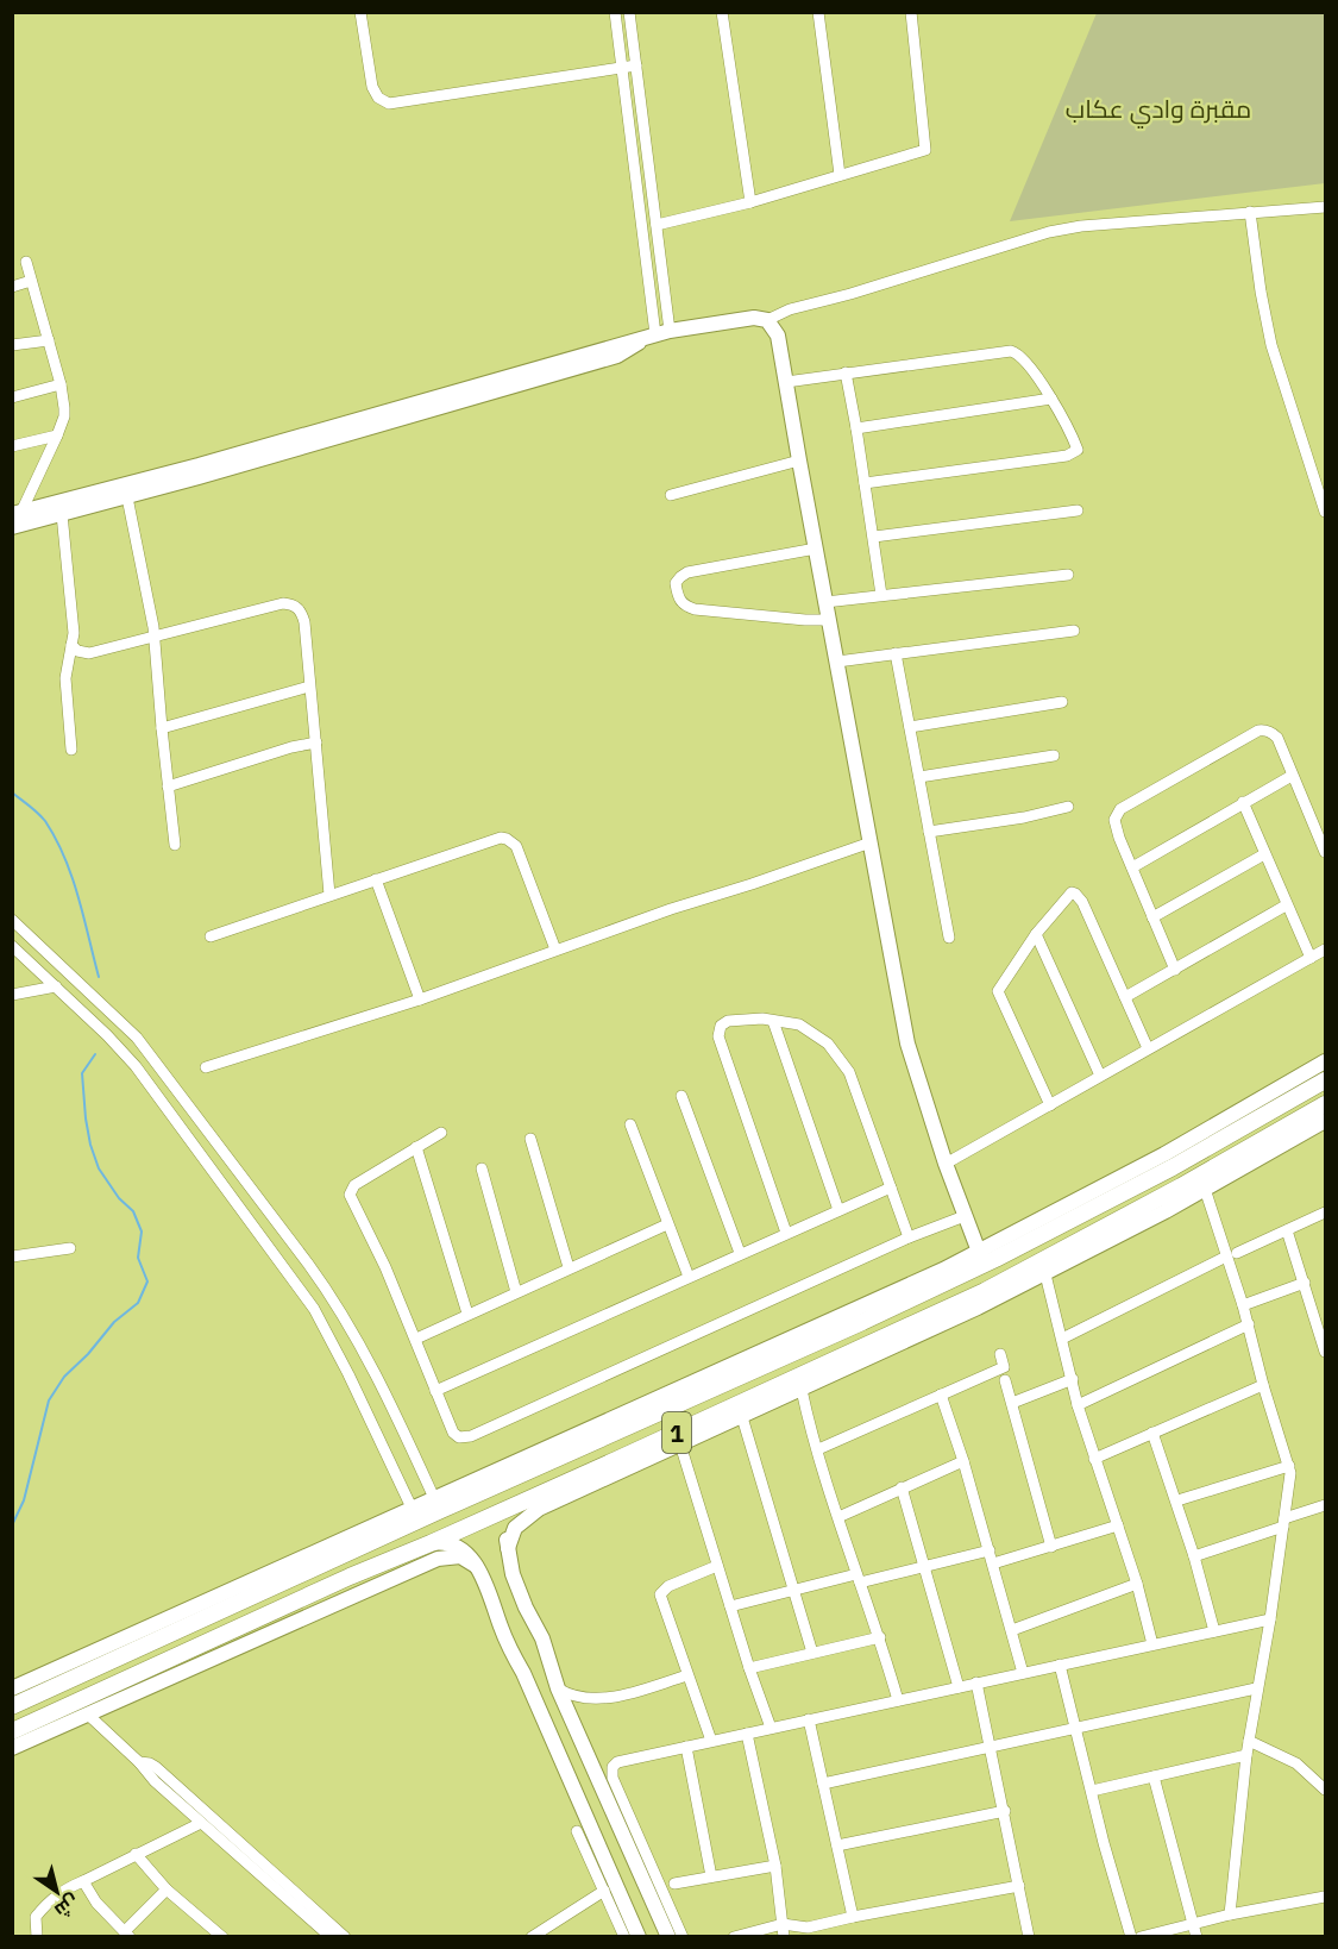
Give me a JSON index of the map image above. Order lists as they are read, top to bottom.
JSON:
{
  "streets": {
    "highway": ["1"]
  },
  "parks": ["مقبرة وادي عكاب"],
  "north": "bottom right"
}
